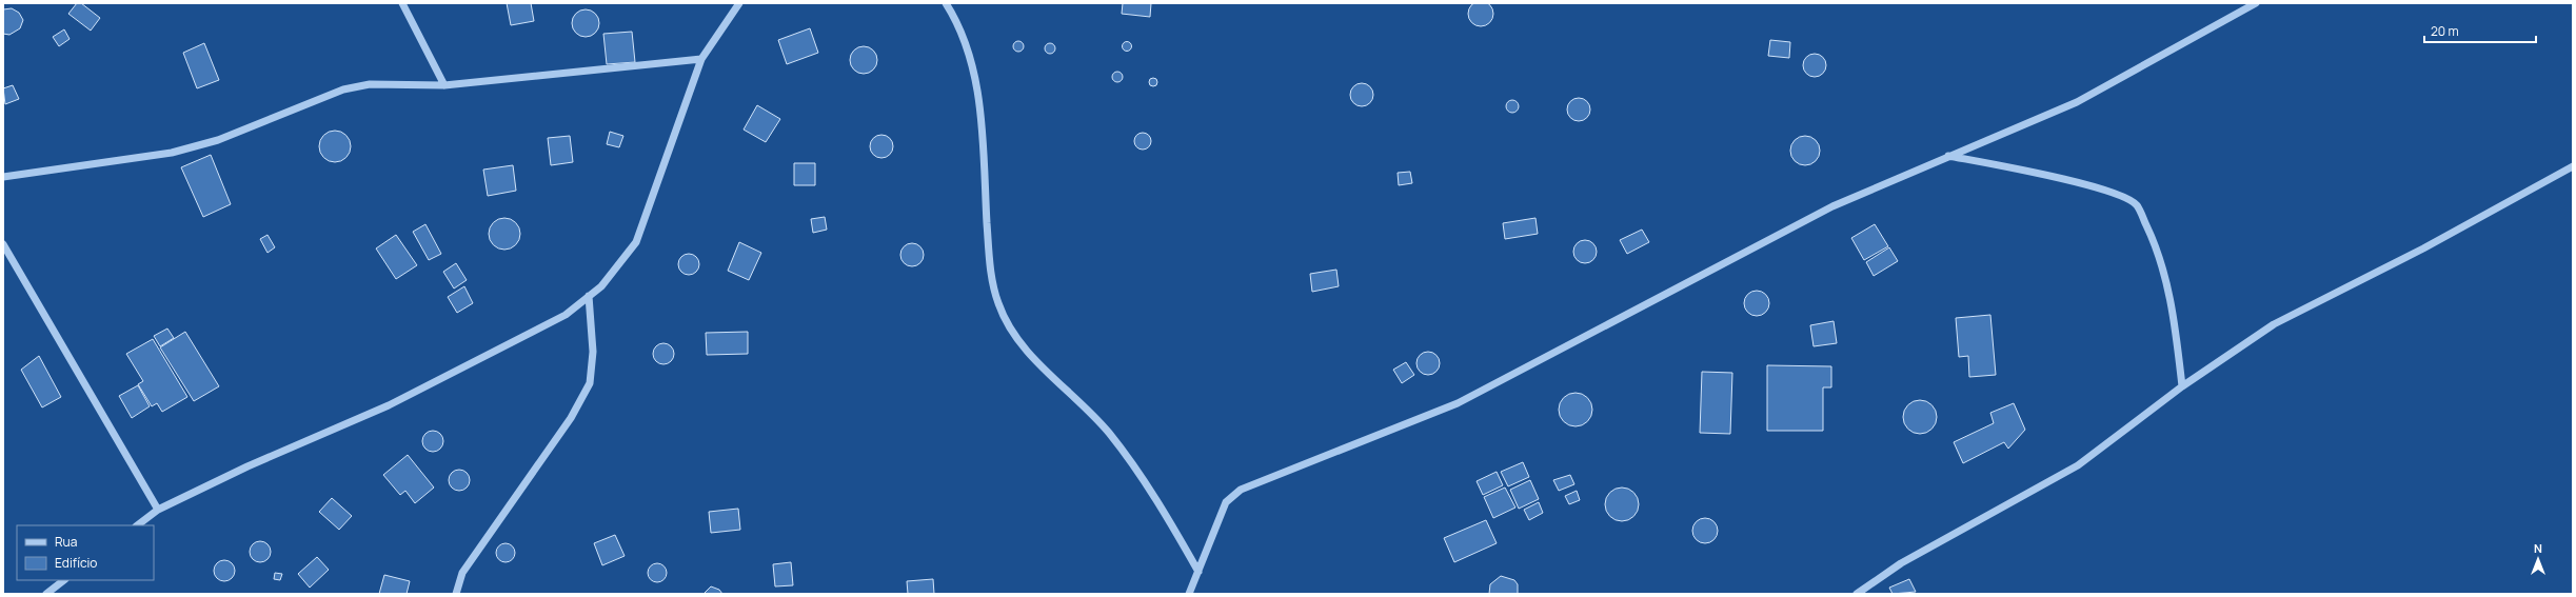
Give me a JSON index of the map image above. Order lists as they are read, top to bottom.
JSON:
{
  "legend": ["Rua", "Edifício"],
  "scale_bar": "20 m",
  "north": "top"
}
